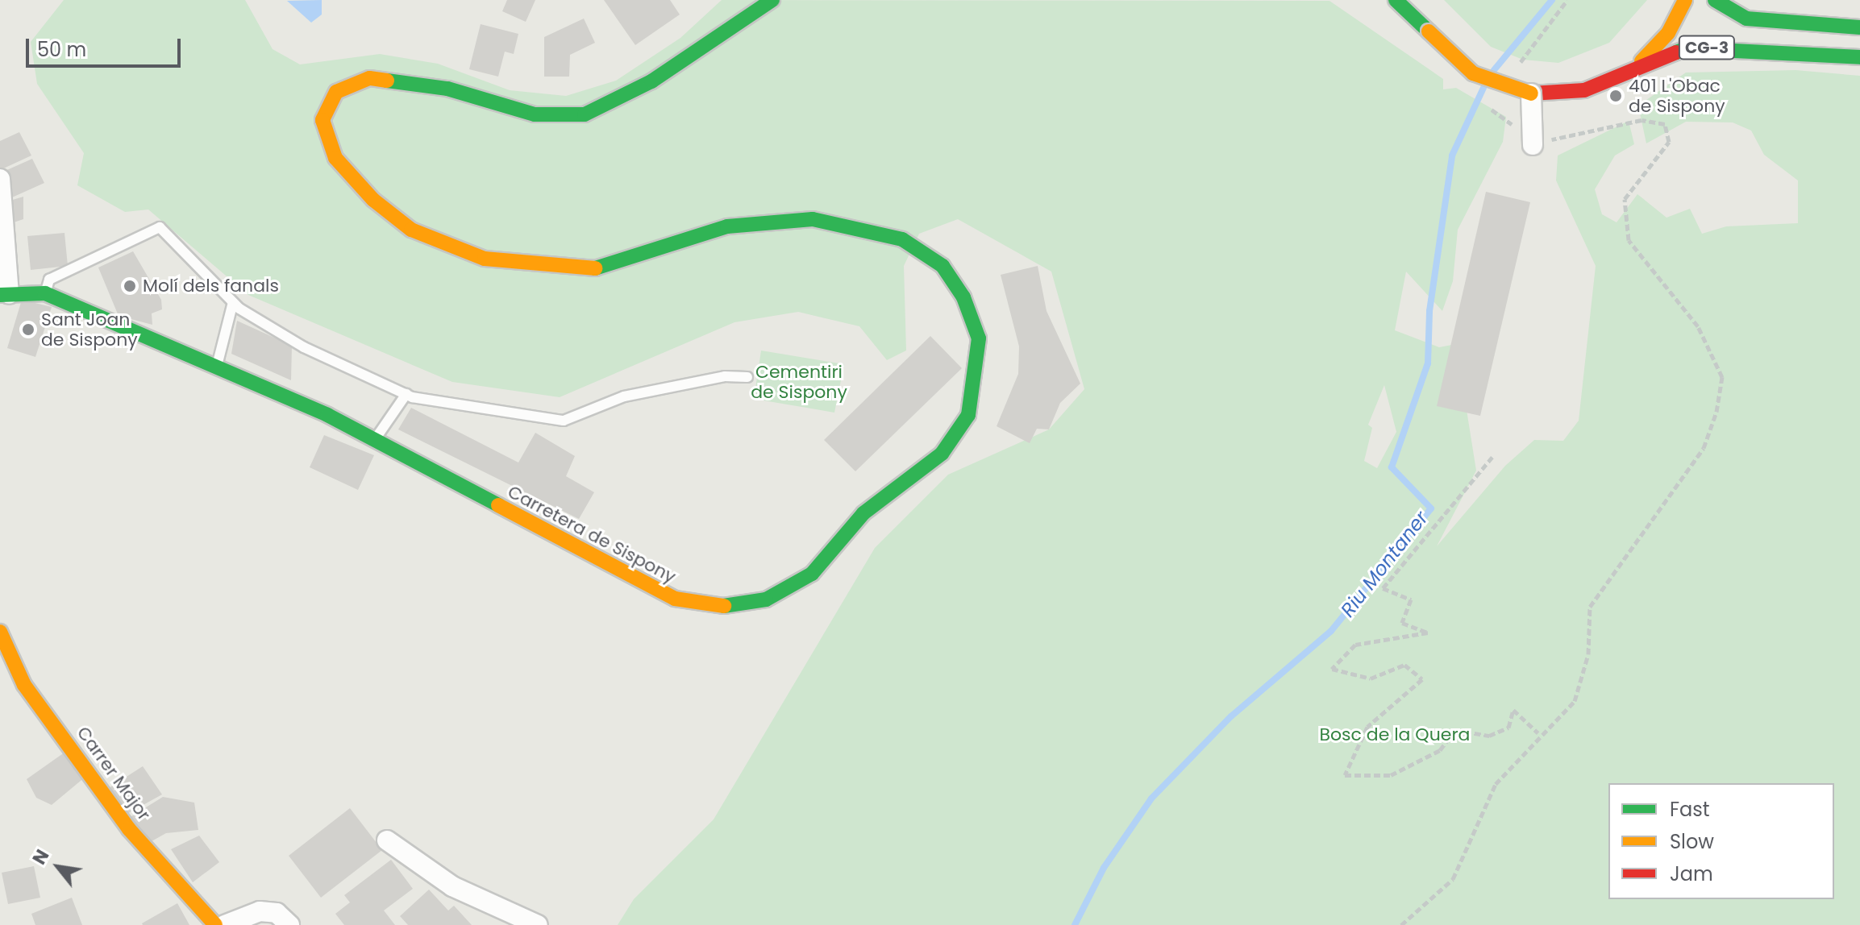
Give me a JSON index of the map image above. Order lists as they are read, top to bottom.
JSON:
{
  "streets": {
    "main road": ["CG-3", "Carretera de Sispony", "Carrer Major"]
  },
  "water": ["Riu Montaner"],
  "parks": ["Cementiri de Sispony", "Bosc de la Quera"],
  "places": ["401 L'Obac de Sispony", "Molí dels fanals", "Sant Joan de Sispony"],
  "legend": ["Fast", "Slow", "Jam"],
  "scale_bar": "50 m",
  "north": "top left"
}
